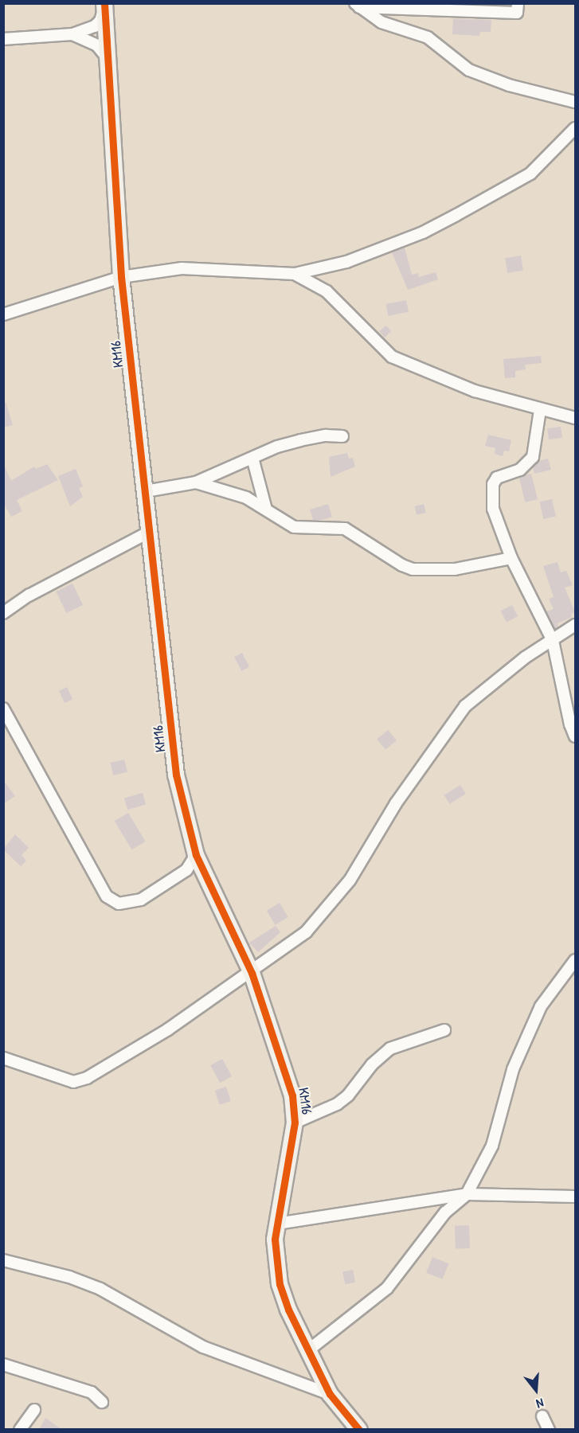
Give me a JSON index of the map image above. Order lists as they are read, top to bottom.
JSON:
{
  "streets": {
    "street": ["KM16"]
  },
  "north": "bottom"
}
